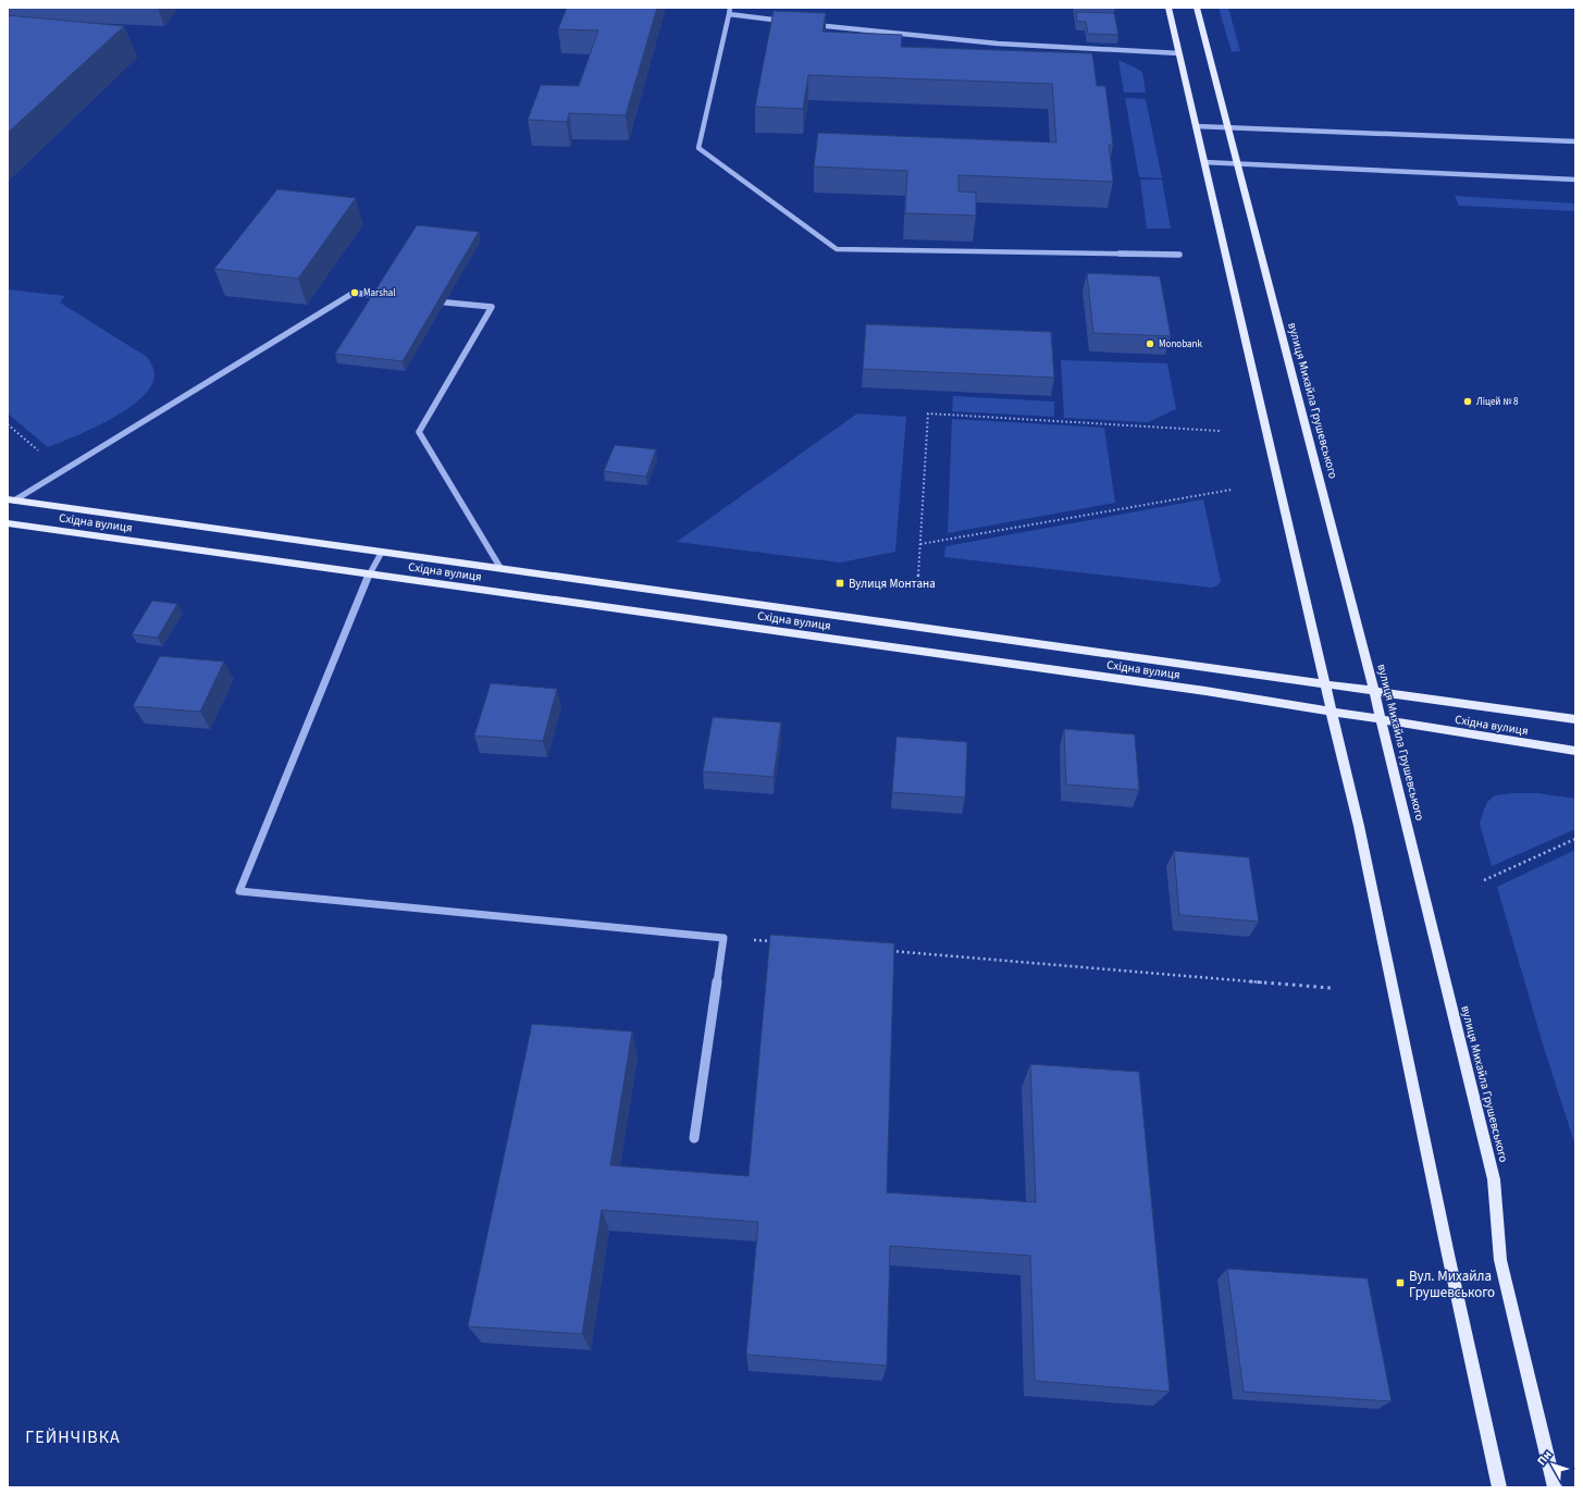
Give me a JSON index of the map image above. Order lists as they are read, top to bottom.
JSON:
{
  "streets": {
    "main road": ["вулиця Михайла Грушевського", "Східна вулиця"]
  },
  "crossings": [
    ["вулиця Михайла Грушевського", "Східна вулиця"]
  ],
  "districts": ["ГЕЙНЧІВКА"],
  "places": {
    "other": ["Marshal", "Monobank", "Ліцей № 8"],
    "transit": ["Вулиця Монтана", "Вул. Михайла Грушевського"]
  },
  "north": "top left"
}
